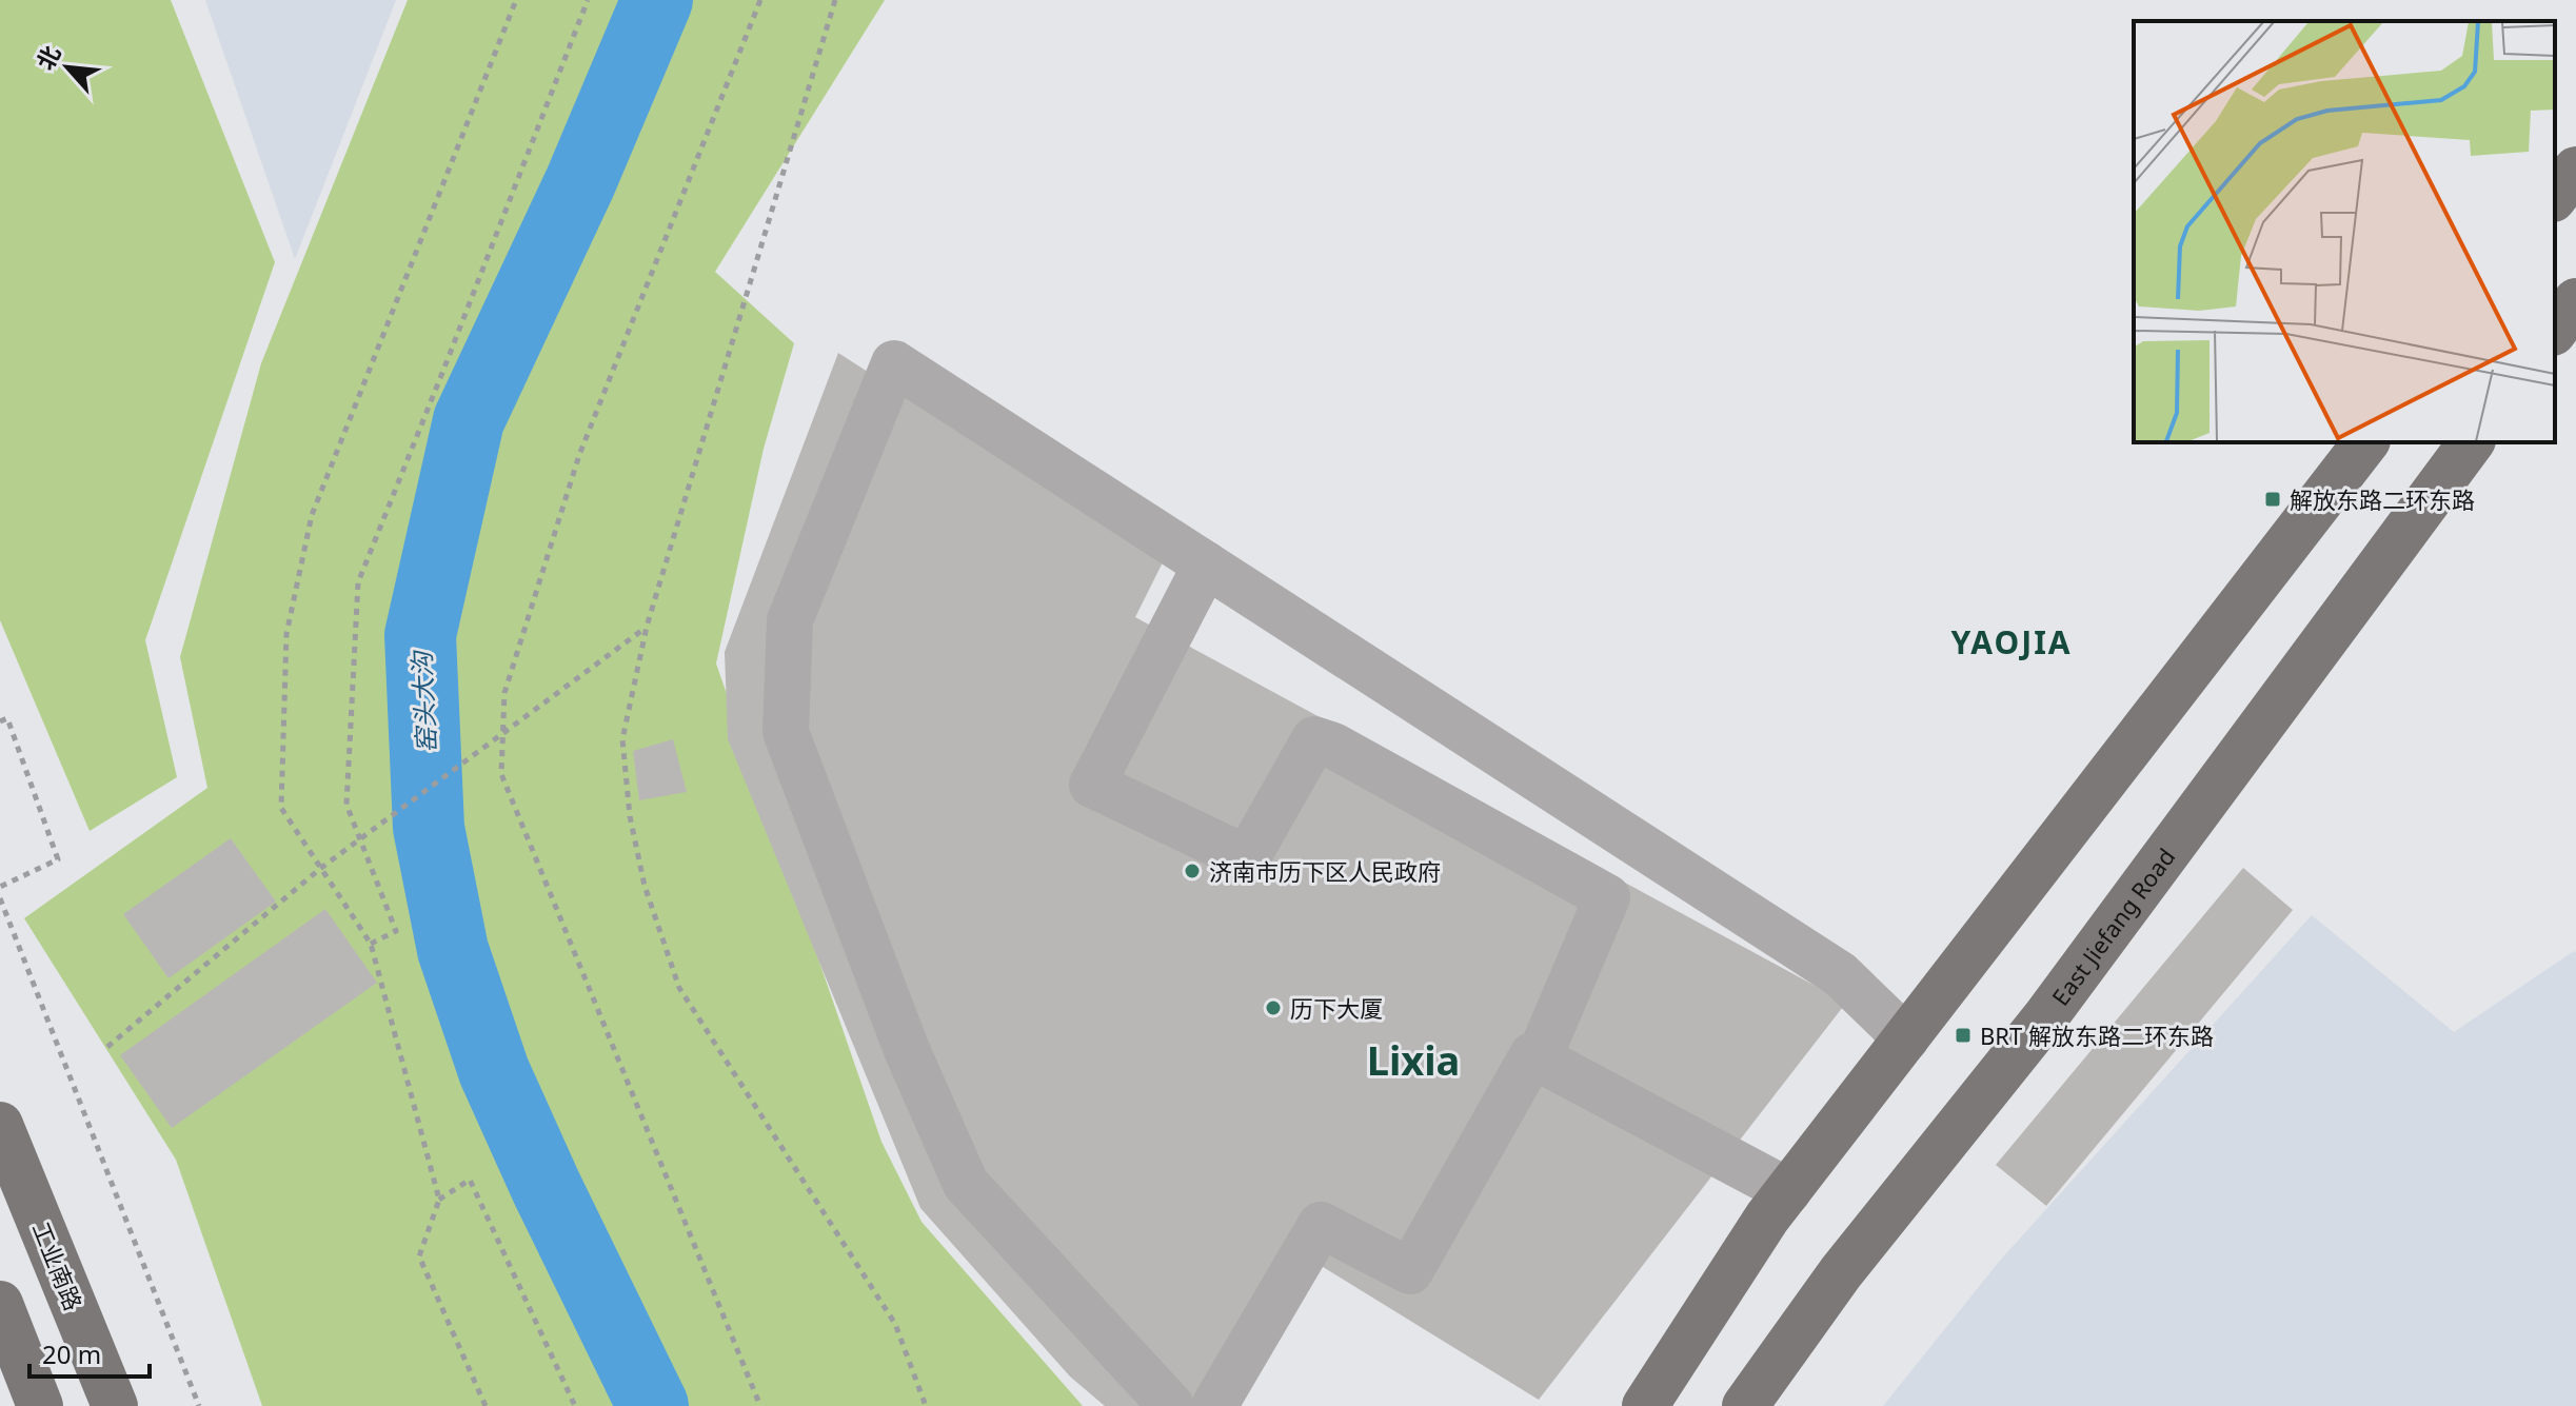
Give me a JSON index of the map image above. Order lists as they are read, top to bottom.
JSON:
{
  "streets": {
    "main road": ["East Jiefang Road", "工业南路"]
  },
  "districts": ["YAOJIA", "Lixia"],
  "water": ["窑头大沟"],
  "places": {
    "transit": ["解放东路二环东路", "BRT 解放东路二环东路"],
    "other": ["济南市历下区人民政府", "历下大厦"]
  },
  "scale_bar": "20 m",
  "north": "top left"
}
